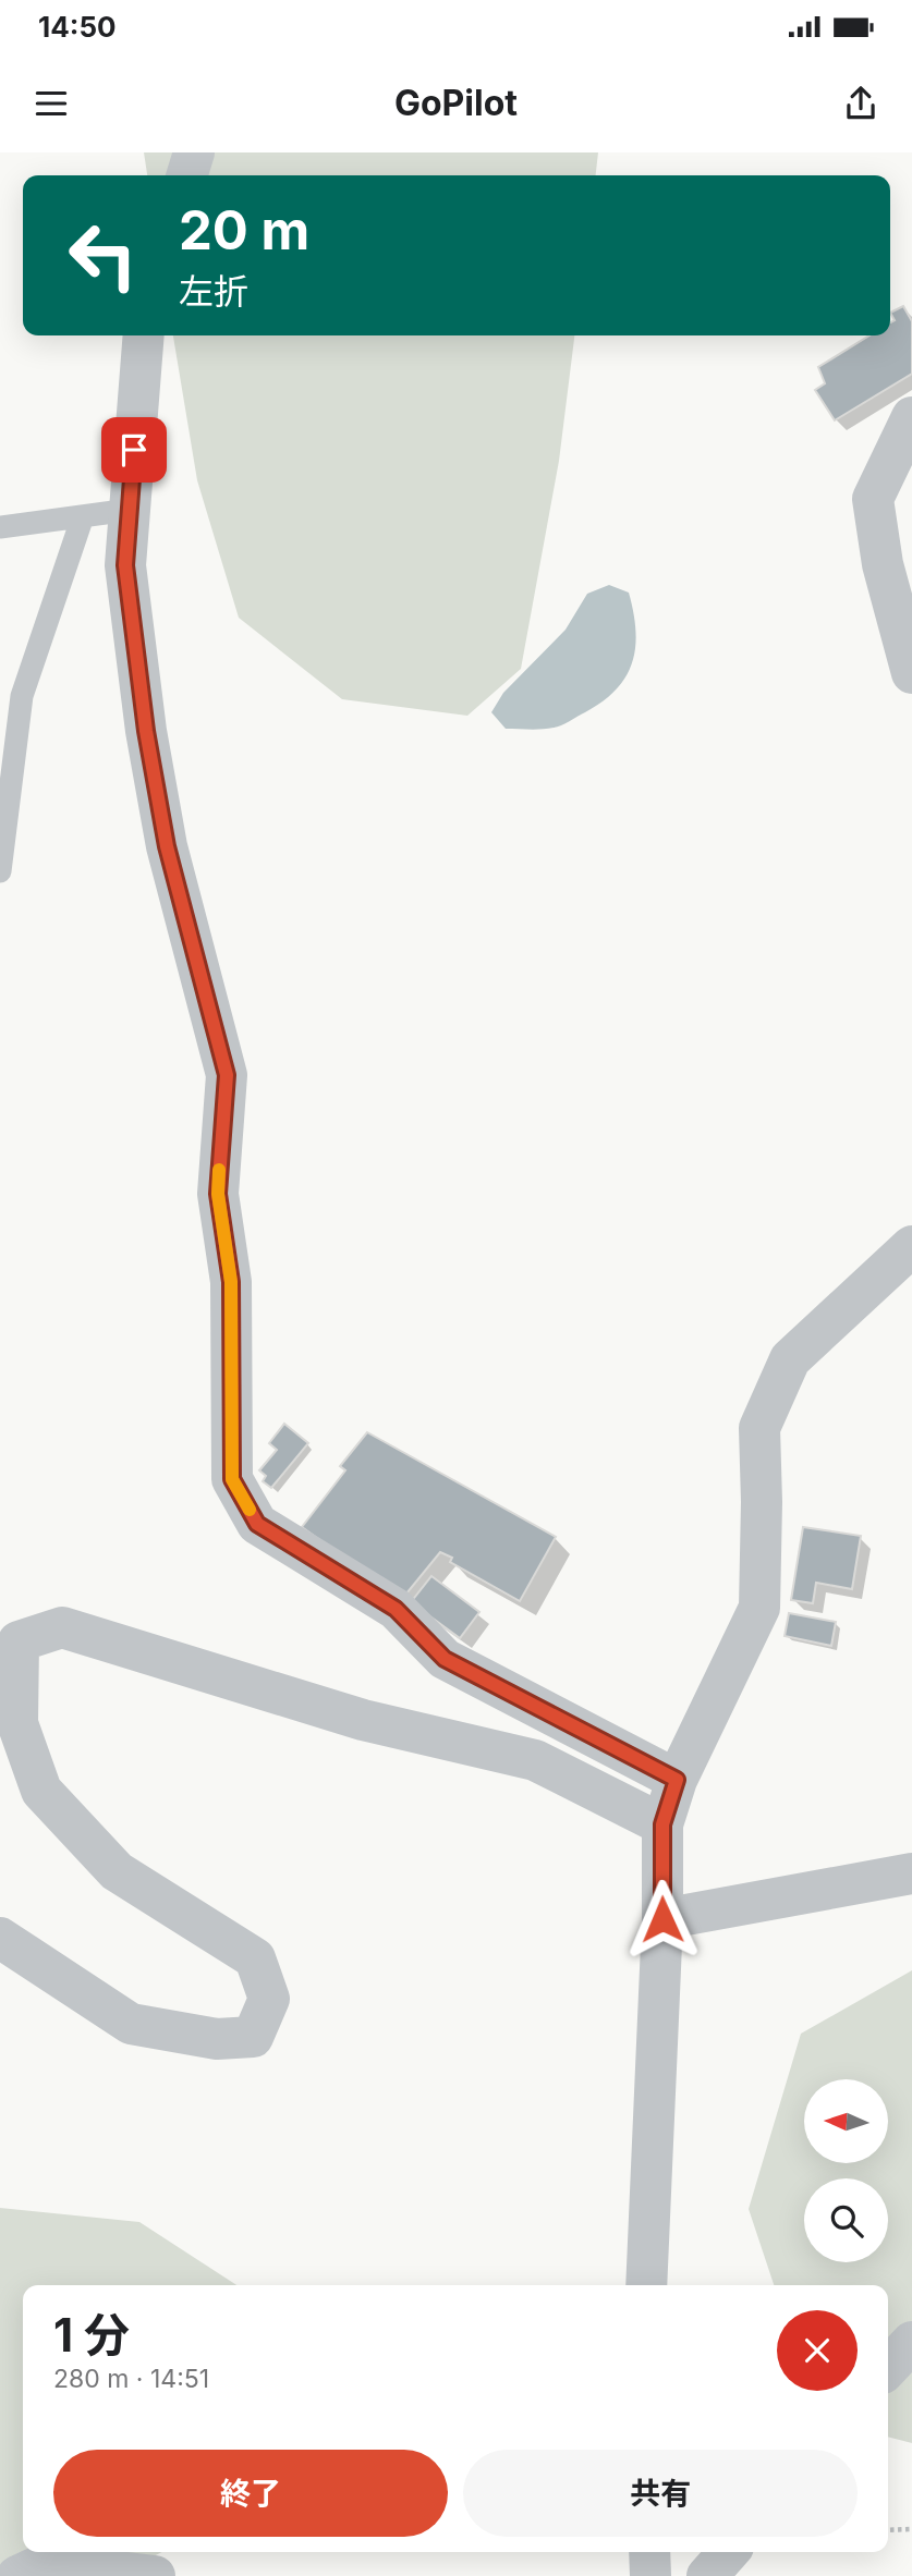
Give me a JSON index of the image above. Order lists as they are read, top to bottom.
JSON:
{
  "north": "left",
  "page": {
    "status": "14:50",
    "header": "GoPilot",
    "turn": ["20 m", "左折"],
    "heading": ["1 分", "280 m · 14:51"],
    "buttons": ["終了", "共有"]
  }
}
